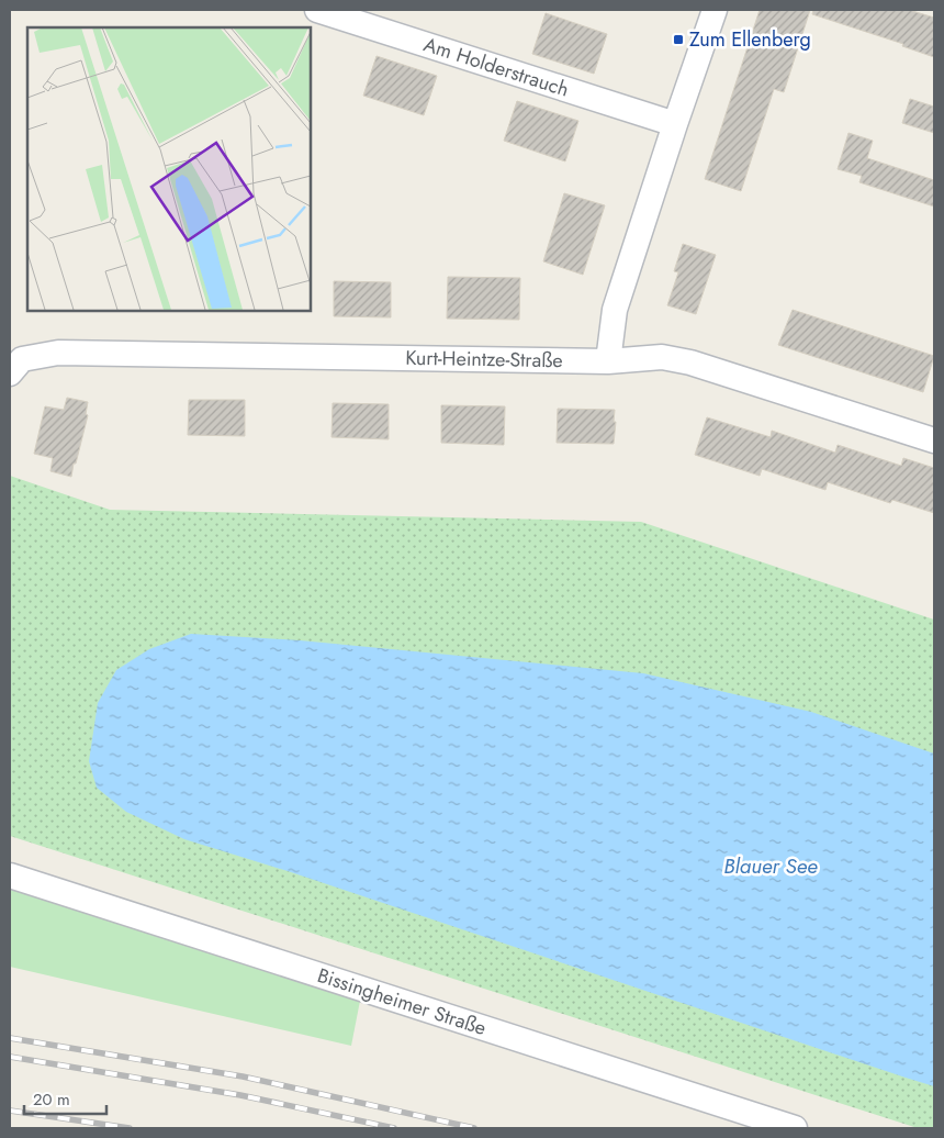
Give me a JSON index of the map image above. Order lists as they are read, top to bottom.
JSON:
{
  "streets": {
    "street": ["Am Holderstrauch", "Kurt-Heintze-Straße", "Bissingheimer Straße"]
  },
  "water": ["Blauer See"],
  "places": {
    "transit": ["Zum Ellenberg"]
  },
  "scale_bar": "20 m"
}
